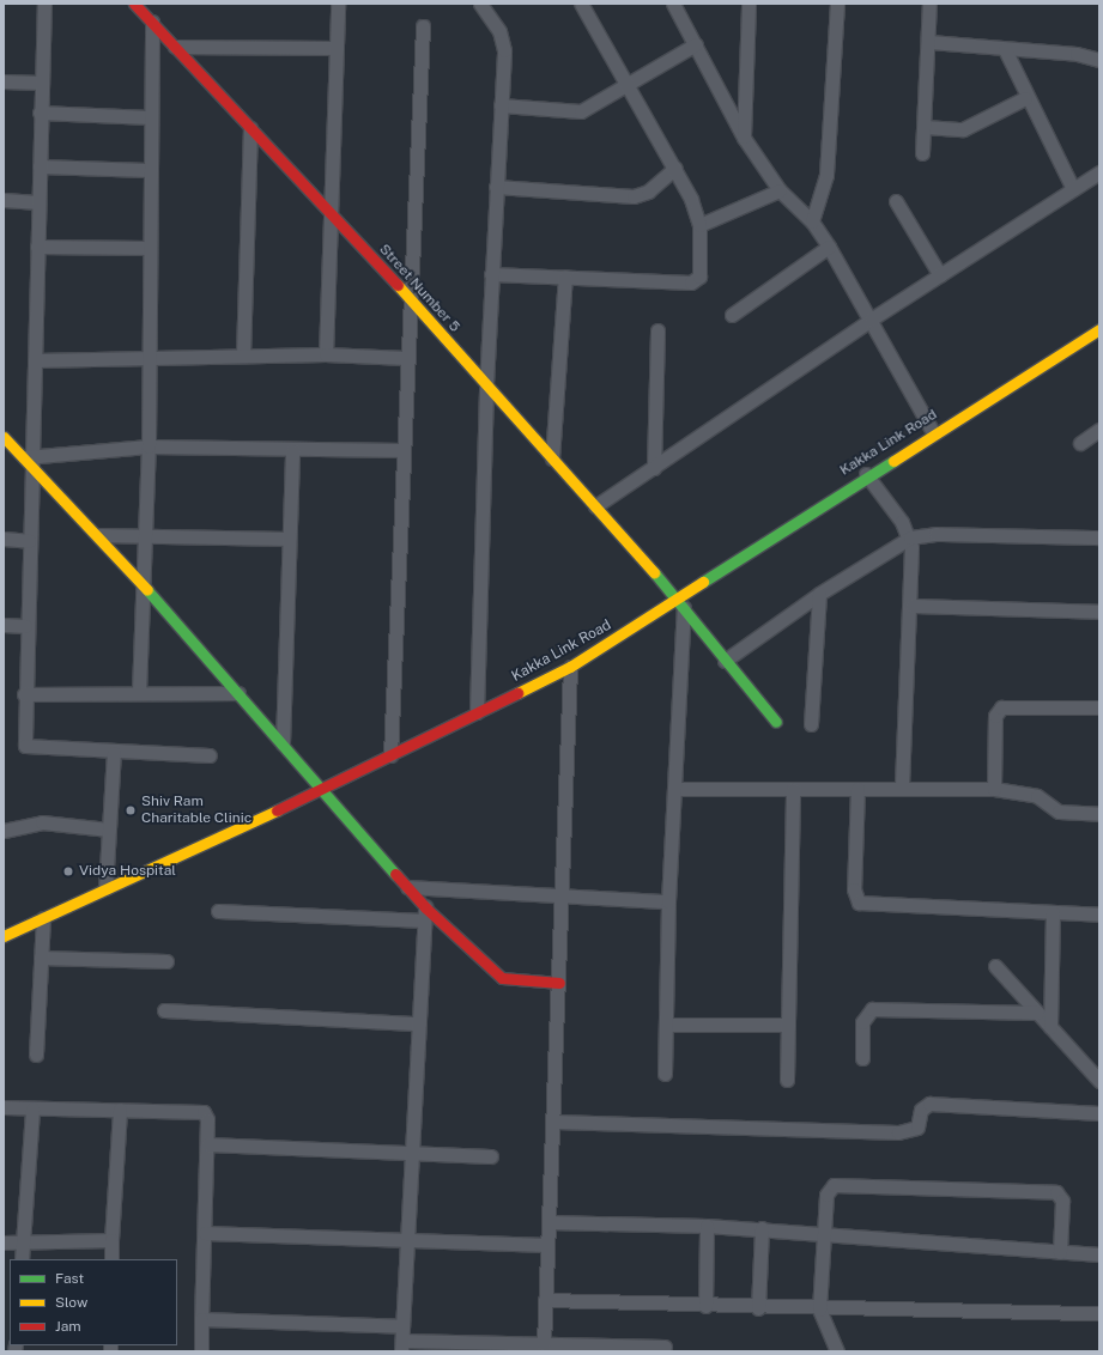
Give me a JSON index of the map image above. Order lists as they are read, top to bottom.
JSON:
{
  "streets": {
    "street": ["Street Number 5", "Kakka Link Road"]
  },
  "crossings": [
    ["Street Number 5", "Kakka Link Road"]
  ],
  "places": ["Shiv Ram Charitable Clinic", "Vidya Hospital"],
  "legend": ["Fast", "Slow", "Jam"]
}
